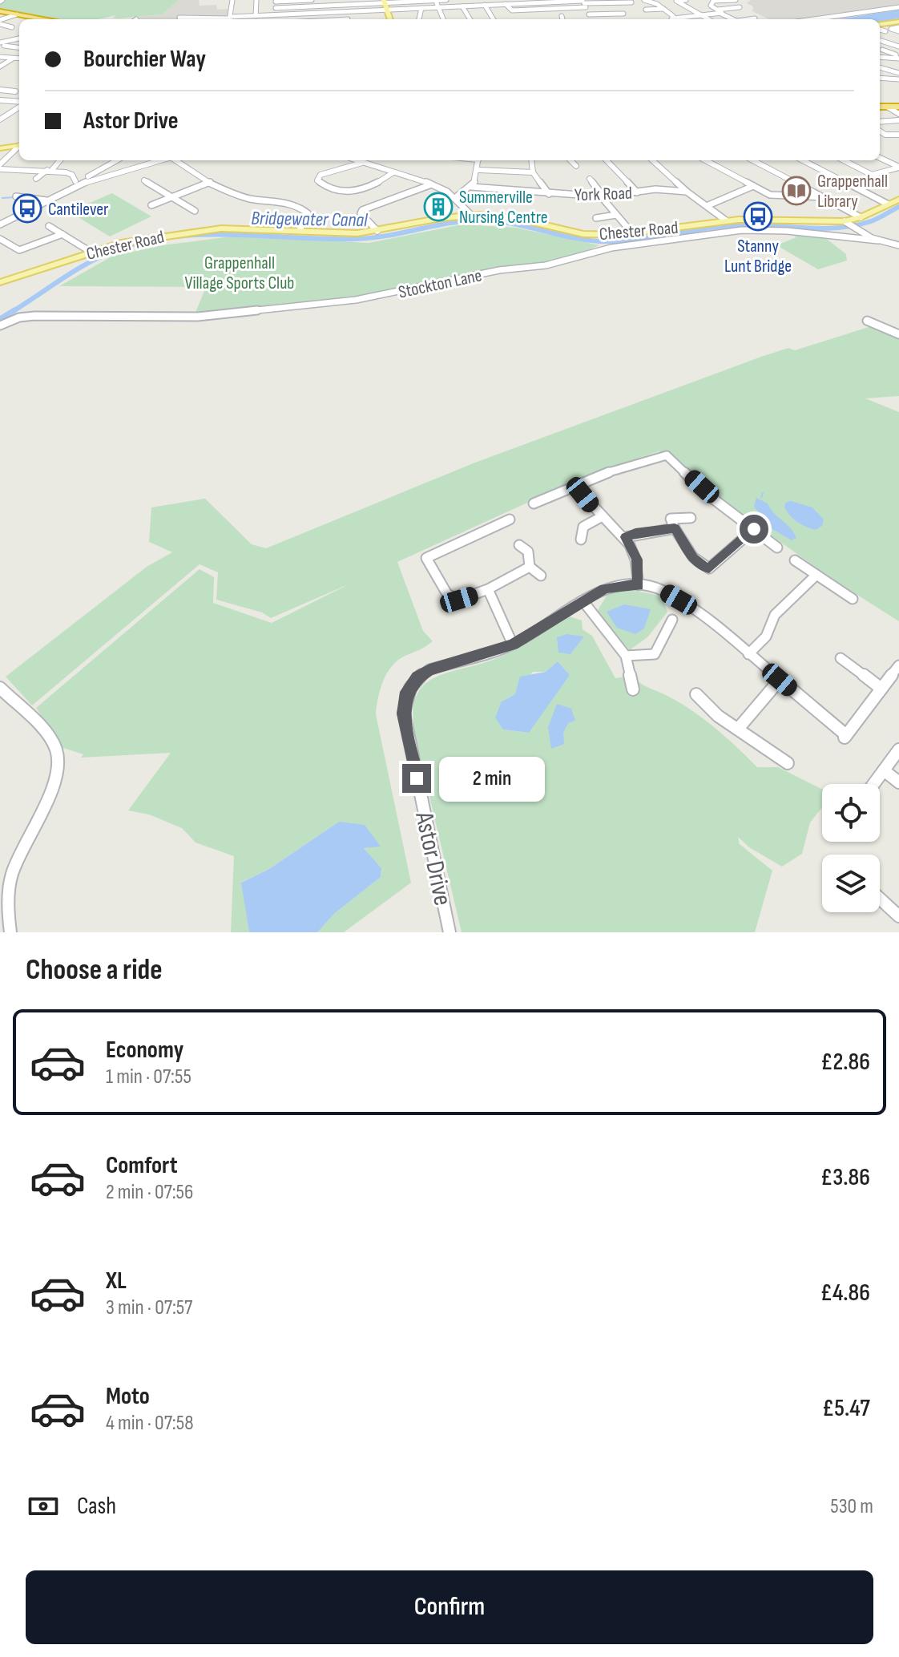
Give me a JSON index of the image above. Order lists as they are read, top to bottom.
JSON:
{
  "streets": {
    "main road": ["Chester Road"],
    "street": ["York Road", "Stockton Lane", "Astor Drive"]
  },
  "crossings": [
    ["York Road", "Chester Road"]
  ],
  "water": ["Bridgewater Canal"],
  "parks": ["Grappenhall Village Sports Club"],
  "places": {
    "library": ["Grappenhall Library"],
    "building": ["Summerville Nursing Centre"],
    "bus stop": ["Cantilever", "Stanny Lunt Bridge"]
  },
  "page": {
    "banner": ["Bourchier Way", "Astor Drive"],
    "bubble": "2 min",
    "heading": "Choose a ride",
    "list": [
      {
        "name": "Economy",
        "note": "1 min · 07:55",
        "value": "£2.86"
      },
      {
        "name": "Comfort",
        "note": "2 min · 07:56",
        "value": "£3.86"
      },
      {
        "name": "XL",
        "note": "3 min · 07:57",
        "value": "£4.86"
      },
      {
        "name": "Moto",
        "note": "4 min · 07:58",
        "value": "£5.47"
      }
    ],
    "pay": ["Cash", "530 m"],
    "buttons": "Confirm"
  }
}
